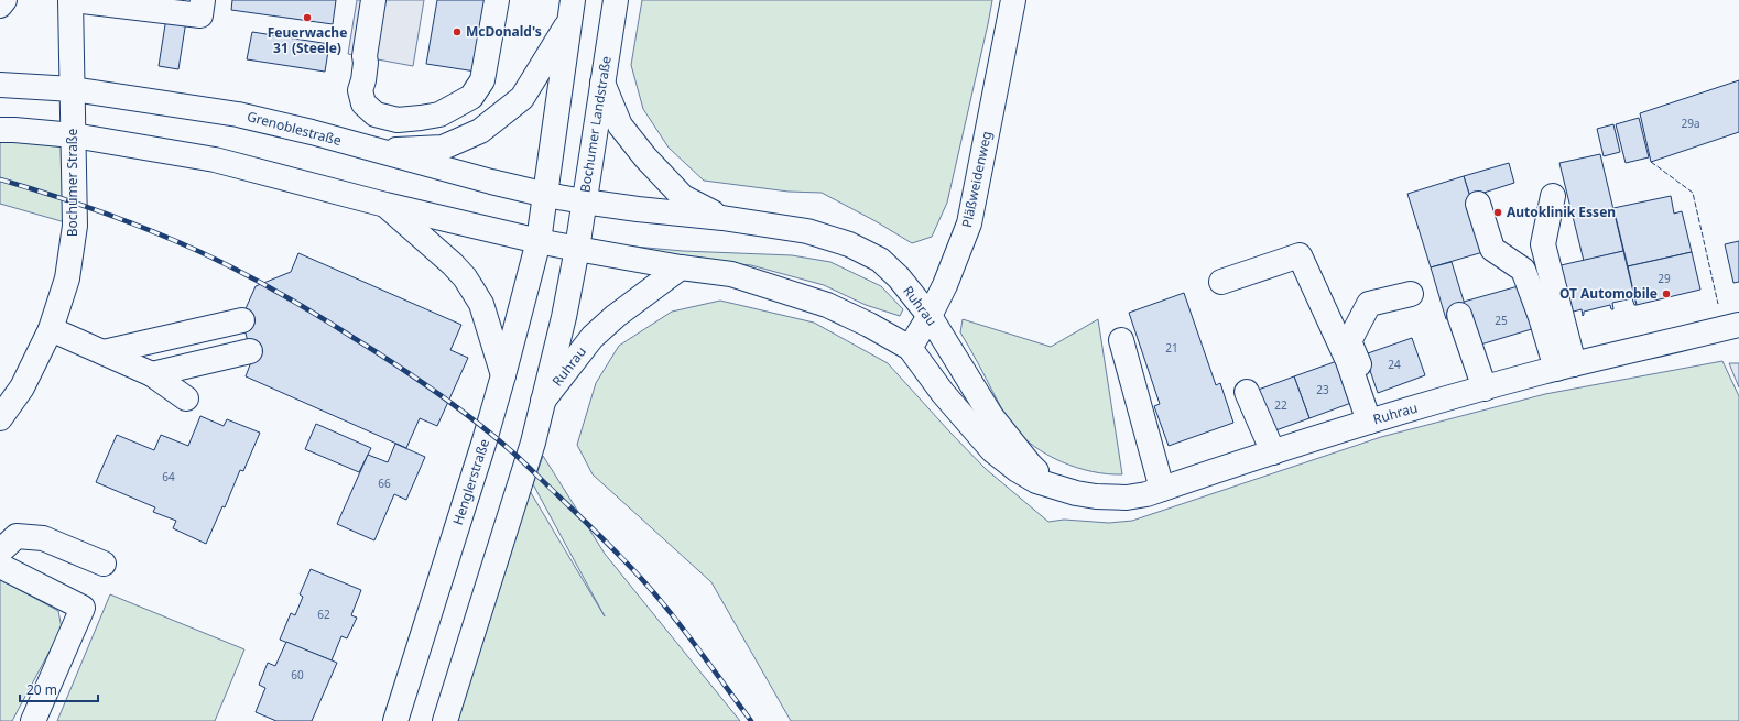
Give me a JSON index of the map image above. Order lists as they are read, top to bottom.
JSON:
{
  "streets": {
    "main road": [
      "Bochumer Landstraße",
      "Grenoblestraße",
      "Pläßweidenweg",
      "Bochumer Straße",
      "Ruhrau",
      "Henglerstraße"
    ]
  },
  "crossings": [
    ["Bochumer Landstraße", "Grenoblestraße"],
    ["Bochumer Landstraße", "Ruhrau"],
    ["Grenoblestraße", "Bochumer Straße"],
    ["Grenoblestraße", "Ruhrau"],
    ["Pläßweidenweg", "Ruhrau"]
  ],
  "places": [
    "Feuerwache 31 (Steele)",
    "McDonald's",
    "Autoklinik Essen",
    "OT Automobile"
  ],
  "house_numbers": [
    "29a",
    "29",
    "25",
    "21",
    "24",
    "23",
    "22",
    "64",
    "66",
    "62",
    "60"
  ],
  "scale_bar": "20 m"
}
